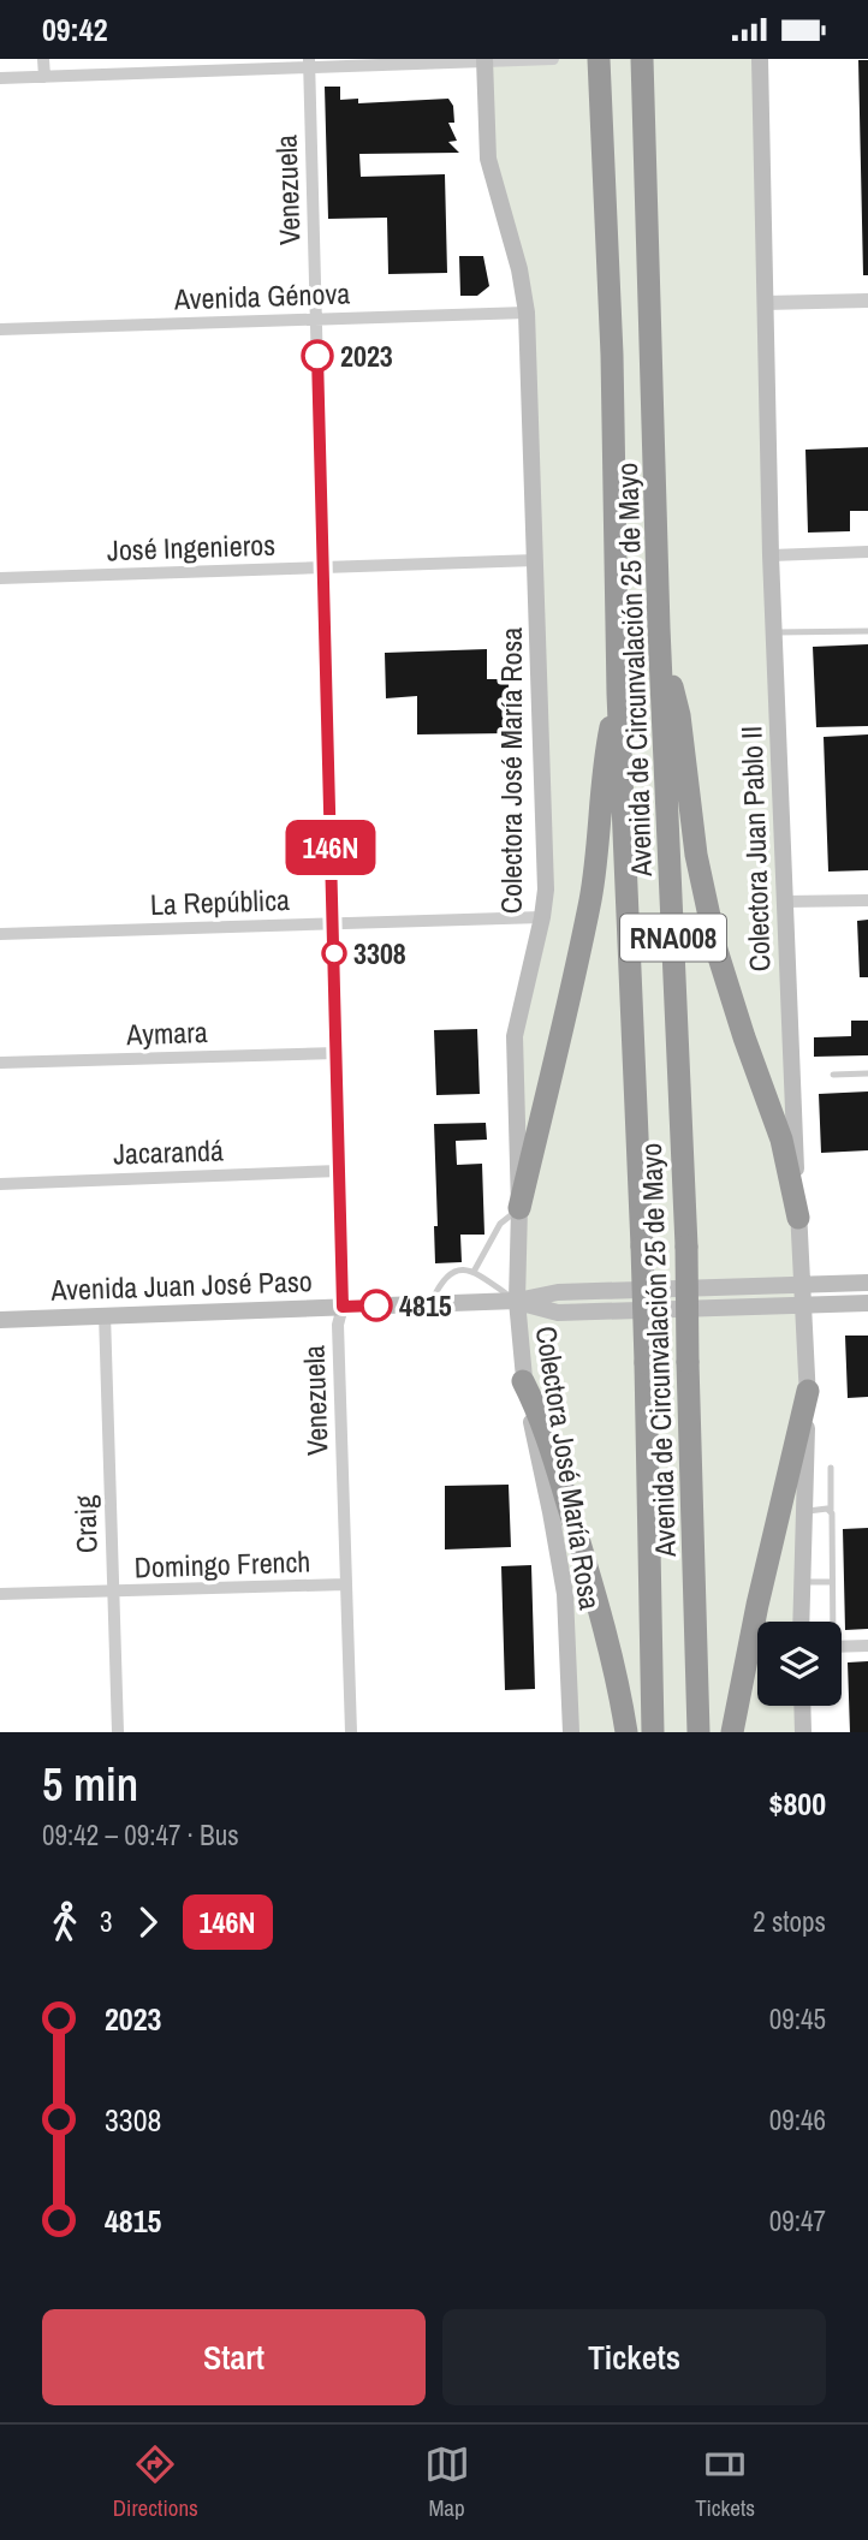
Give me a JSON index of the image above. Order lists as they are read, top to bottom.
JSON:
{
  "streets": {
    "highway": ["Avenida de Circunvalación 25 de Mayo", "RNA008"],
    "main road": ["Colectora José María Rosa", "Colectora Juan Pablo II", "Avenida Juan José Paso"],
    "street": [
      "Venezuela",
      "Avenida Génova",
      "José Ingenieros",
      "La República",
      "Aymara",
      "Jacarandá",
      "Craig",
      "Domingo French"
    ]
  },
  "crossings": [
    ["Venezuela", "Avenida Génova"],
    ["Venezuela", "José Ingenieros"],
    ["Venezuela", "La República"],
    ["Venezuela", "Aymara"],
    ["Venezuela", "Jacarandá"],
    ["Venezuela", "Avenida Juan José Paso"],
    ["Venezuela", "Domingo French"],
    ["Avenida Génova", "Colectora José María Rosa"],
    ["José Ingenieros", "Colectora José María Rosa"],
    ["Colectora José María Rosa", "La República"],
    ["Colectora José María Rosa", "Avenida Juan José Paso"],
    ["Colectora Juan Pablo II", "Avenida Juan José Paso"],
    ["Avenida Juan José Paso", "Craig"],
    ["Craig", "Domingo French"]
  ],
  "places": ["2023", "3308", "4815"],
  "lines": ["bus line 146N"],
  "page": {
    "status": "09:42",
    "on_map": "146N",
    "heading": ["5 min", "09:42 – 09:47 · Bus", "$800"],
    "legs": ["3", "146N", "2 stops"],
    "list": [
      {
        "name": "2023",
        "value": "09:45"
      },
      {
        "name": "3308",
        "value": "09:46"
      },
      {
        "name": "4815",
        "value": "09:47"
      }
    ],
    "buttons": ["Start", "Tickets"],
    "tabs": ["Directions", "Map", "Tickets"]
  }
}
